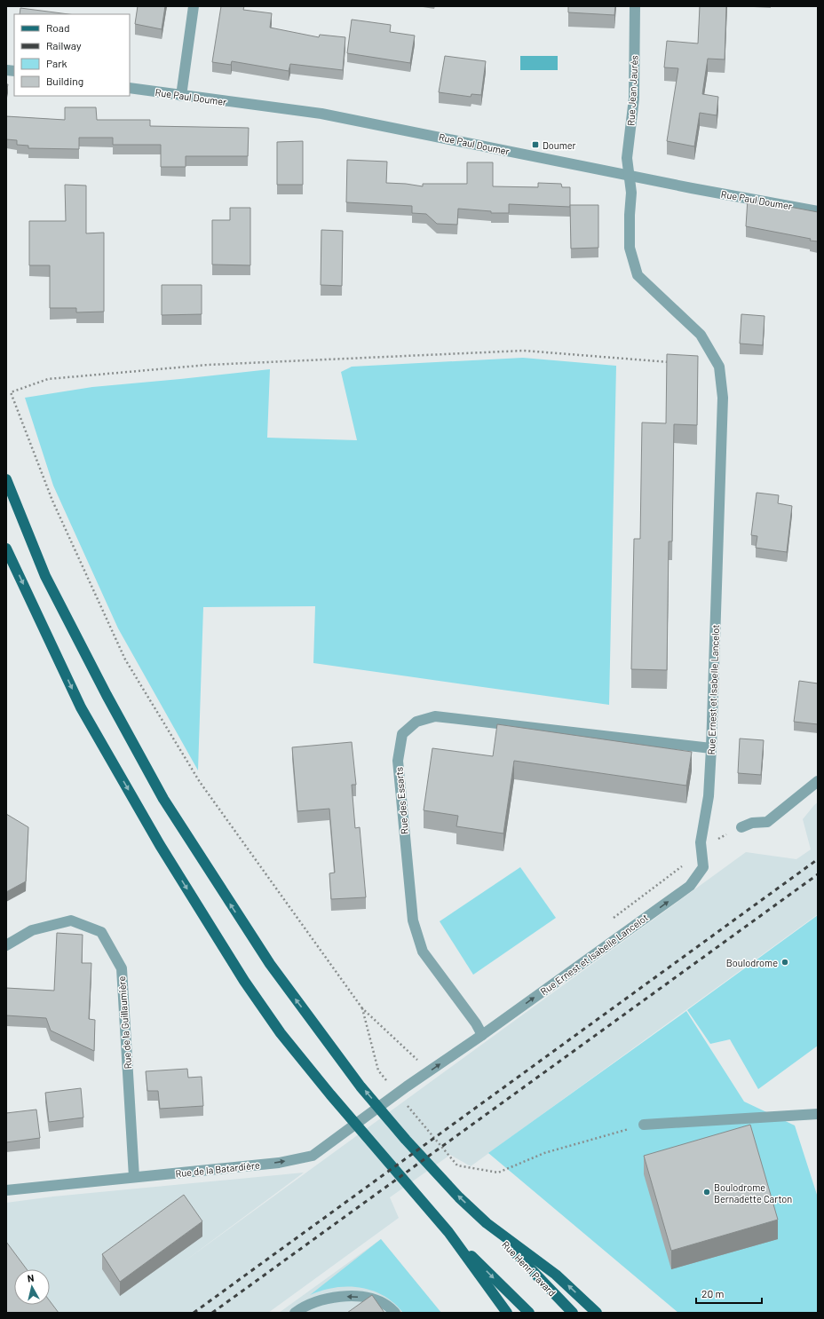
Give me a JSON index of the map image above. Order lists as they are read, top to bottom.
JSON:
{
  "streets": {
    "main road": ["Rue Henri Pavard"],
    "street": [
      "Rue Jean Jaurès",
      "Rue Paul Doumer",
      "Rue Ernest et Isabelle Lancelot",
      "Rue des Essarts",
      "Rue de la Guillaumière",
      "Rue de la Batardière"
    ]
  },
  "crossings": [
    ["Rue Jean Jaurès", "Rue Paul Doumer"],
    ["Rue Jean Jaurès", "Rue Ernest et Isabelle Lancelot"],
    ["Rue Paul Doumer", "Rue Ernest et Isabelle Lancelot"],
    ["Rue Ernest et Isabelle Lancelot", "Rue des Essarts"],
    ["Rue Ernest et Isabelle Lancelot", "Rue de la Batardière"],
    ["Rue de la Guillaumière", "Rue de la Batardière"]
  ],
  "one_way": ["Rue de la Batardière"],
  "places": {
    "transit": ["Doumer"],
    "other": ["Boulodrome", "Boulodrome Bernadette Carton"]
  },
  "legend": [
    "Road",
    "Railway",
    "Park",
    "Building"
  ],
  "scale_bar": "20 m",
  "north": "top"
}
